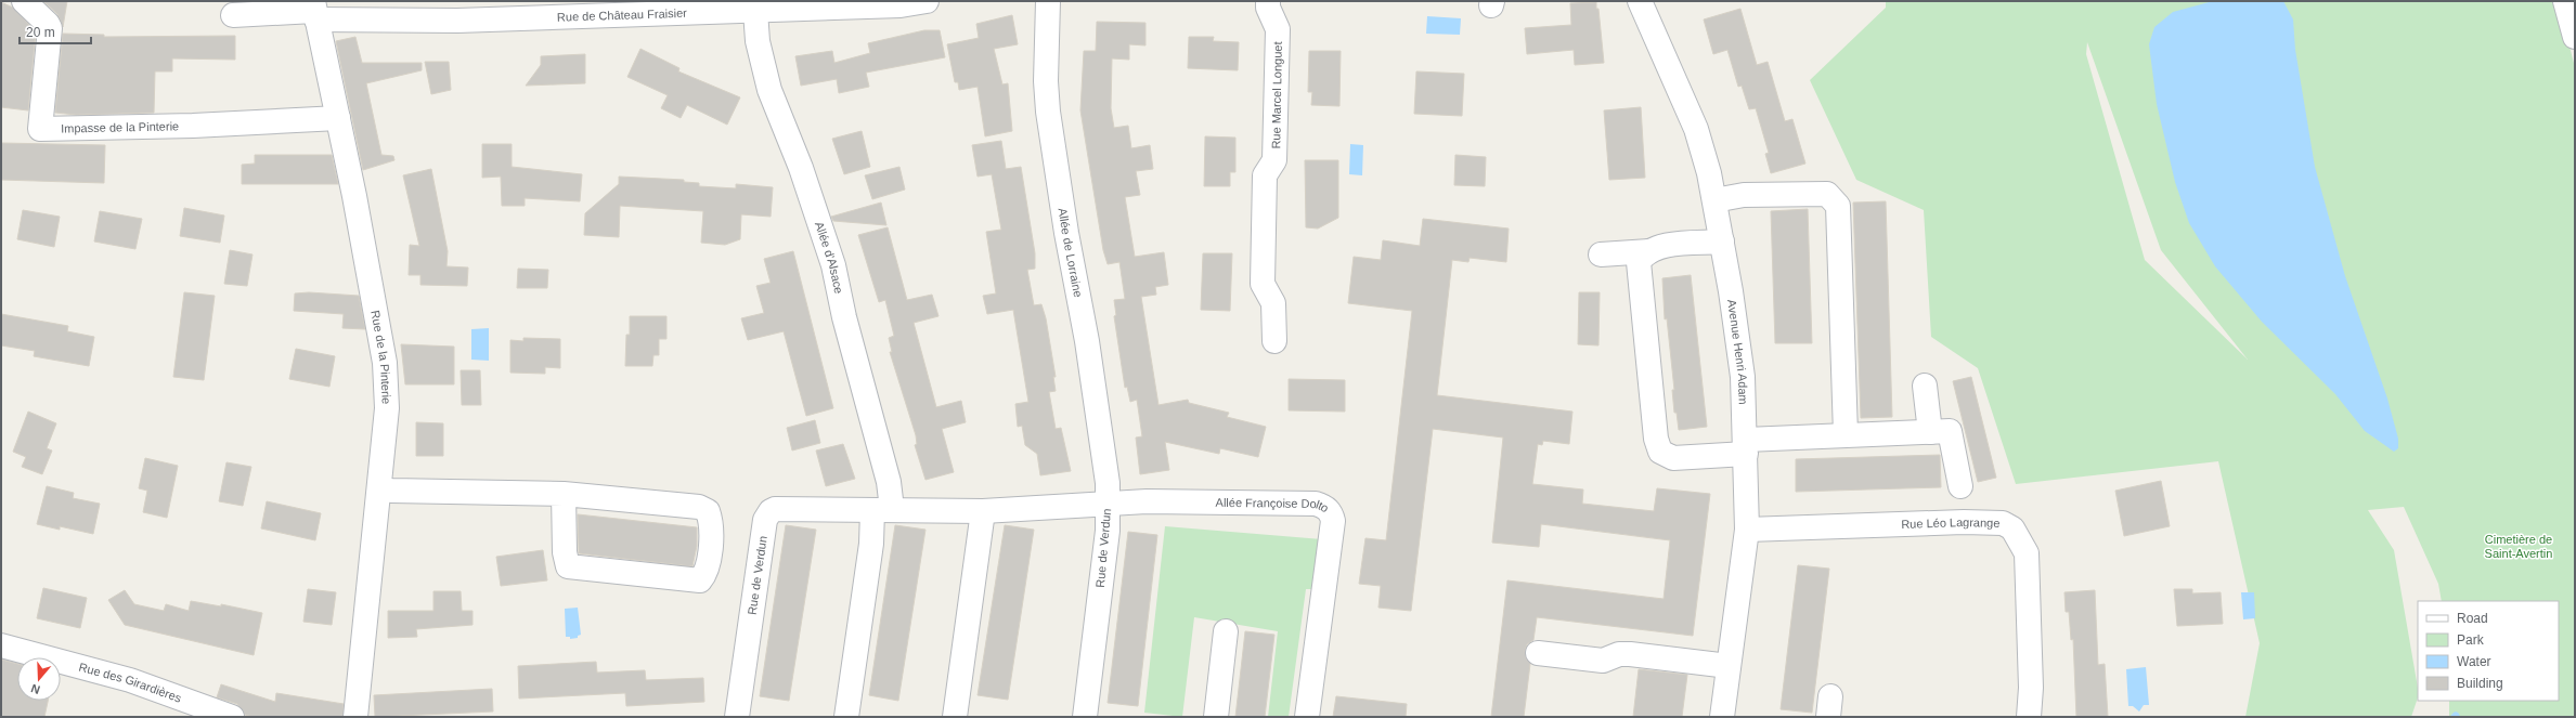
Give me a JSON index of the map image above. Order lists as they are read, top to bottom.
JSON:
{
  "streets": {
    "street": [
      "Rue de Château Fraisier",
      "Rue Marcel Longuet",
      "Impasse de la Pinterie",
      "Allée de Lorraine",
      "Allée d'Alsace",
      "Avenue Henri Adam",
      "Rue de la Pinterie",
      "Allée Françoise Dolto",
      "Rue Léo Lagrange",
      "Rue de Verdun",
      "Rue des Girardières"
    ]
  },
  "crossings": [
    ["Rue de Château Fraisier", "Allée d'Alsace"],
    ["Rue de Château Fraisier", "Rue de la Pinterie"],
    ["Impasse de la Pinterie", "Rue de la Pinterie"],
    ["Allée de Lorraine", "Allée Françoise Dolto"],
    ["Allée de Lorraine", "Rue de Verdun"],
    ["Allée d'Alsace", "Rue de Verdun"],
    ["Avenue Henri Adam", "Rue Léo Lagrange"],
    ["Allée Françoise Dolto", "Rue de Verdun"]
  ],
  "parks": ["Cimetière de Saint-Avertin"],
  "legend": [
    "Road",
    "Park",
    "Water",
    "Building"
  ],
  "scale_bar": "20 m",
  "north": "bottom"
}
